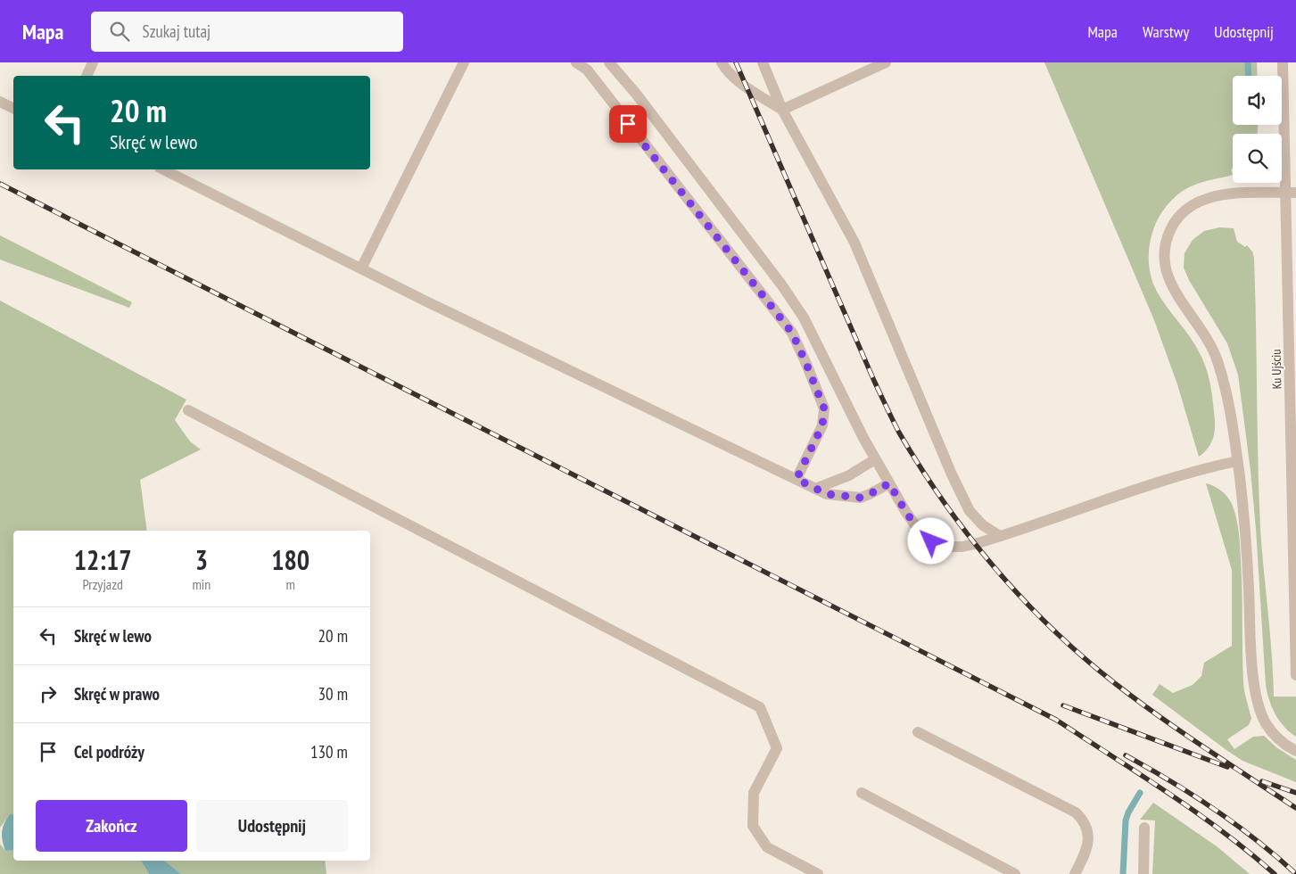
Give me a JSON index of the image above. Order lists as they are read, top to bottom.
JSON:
{
  "streets": {
    "street": ["Ku Ujściu"]
  },
  "page": {
    "header": "Mapa",
    "search": "Szukaj tutaj",
    "nav": ["Mapa", "Warstwy", "Udostępnij"],
    "turn": ["20 m", "Skręć w lewo"],
    "eta": [
      "12:17",
      "Przyjazd",
      "3",
      "min",
      "180",
      "m"
    ],
    "list": [
      {
        "name": "Skręć w lewo",
        "value": "20 m"
      },
      {
        "name": "Skręć w prawo",
        "value": "30 m"
      },
      {
        "name": "Cel podróży",
        "value": "130 m"
      }
    ],
    "buttons": ["Zakończ", "Udostępnij"]
  }
}
